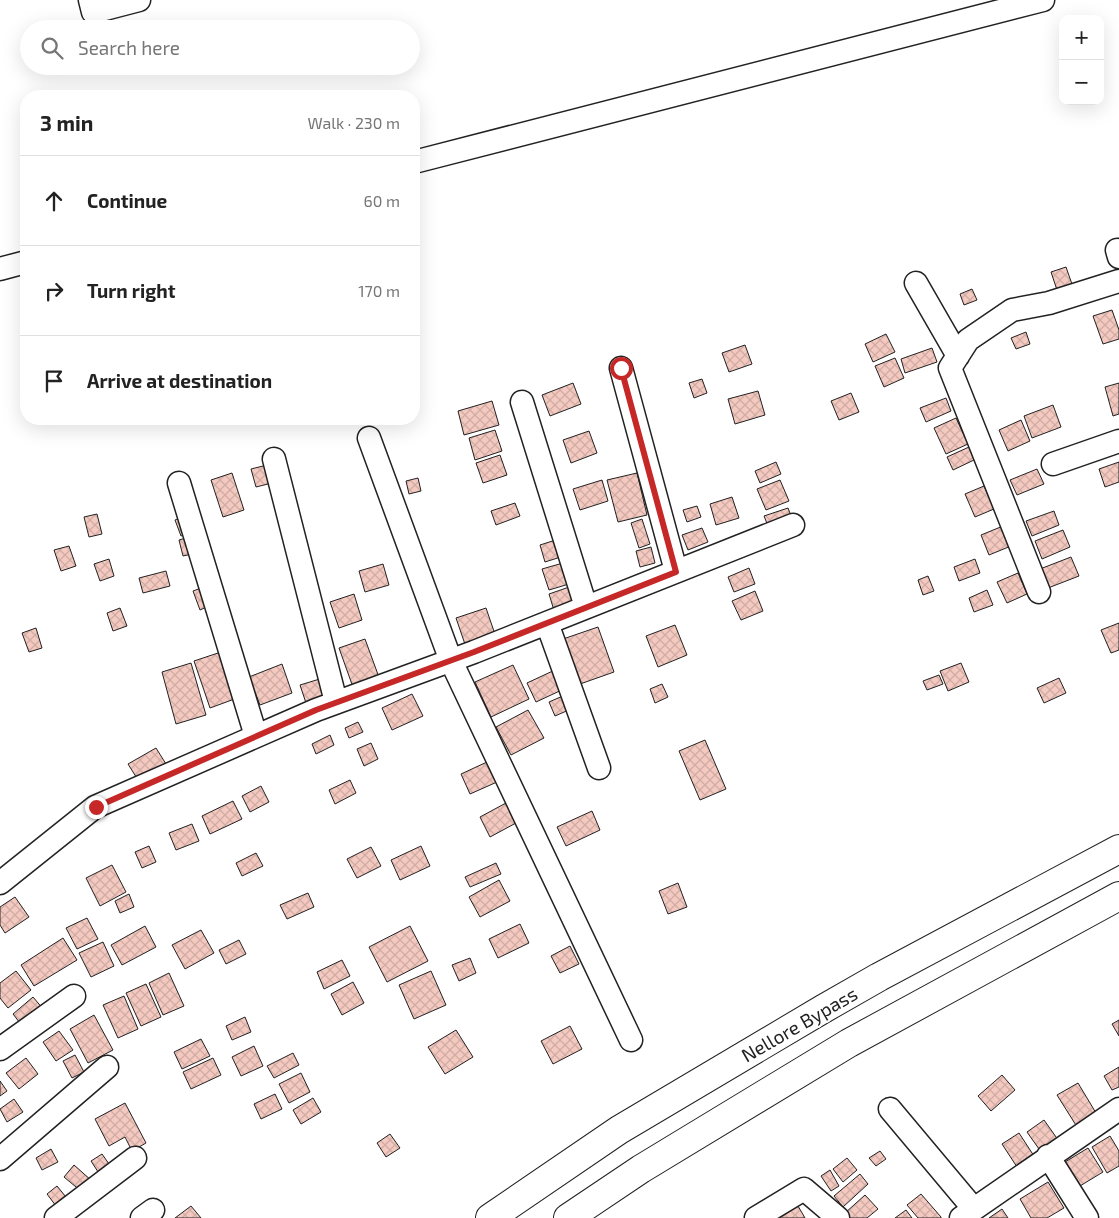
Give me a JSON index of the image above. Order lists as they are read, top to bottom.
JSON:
{
  "streets": {
    "highway": ["Nellore Bypass"]
  },
  "page": {
    "map_buttons": ["+", "−"],
    "search": "Search here",
    "heading": ["3 min", "Walk · 230 m"],
    "list": [
      ["Continue", "60 m"],
      ["Turn right", "170 m"],
      "Arrive at destination"
    ]
  }
}
